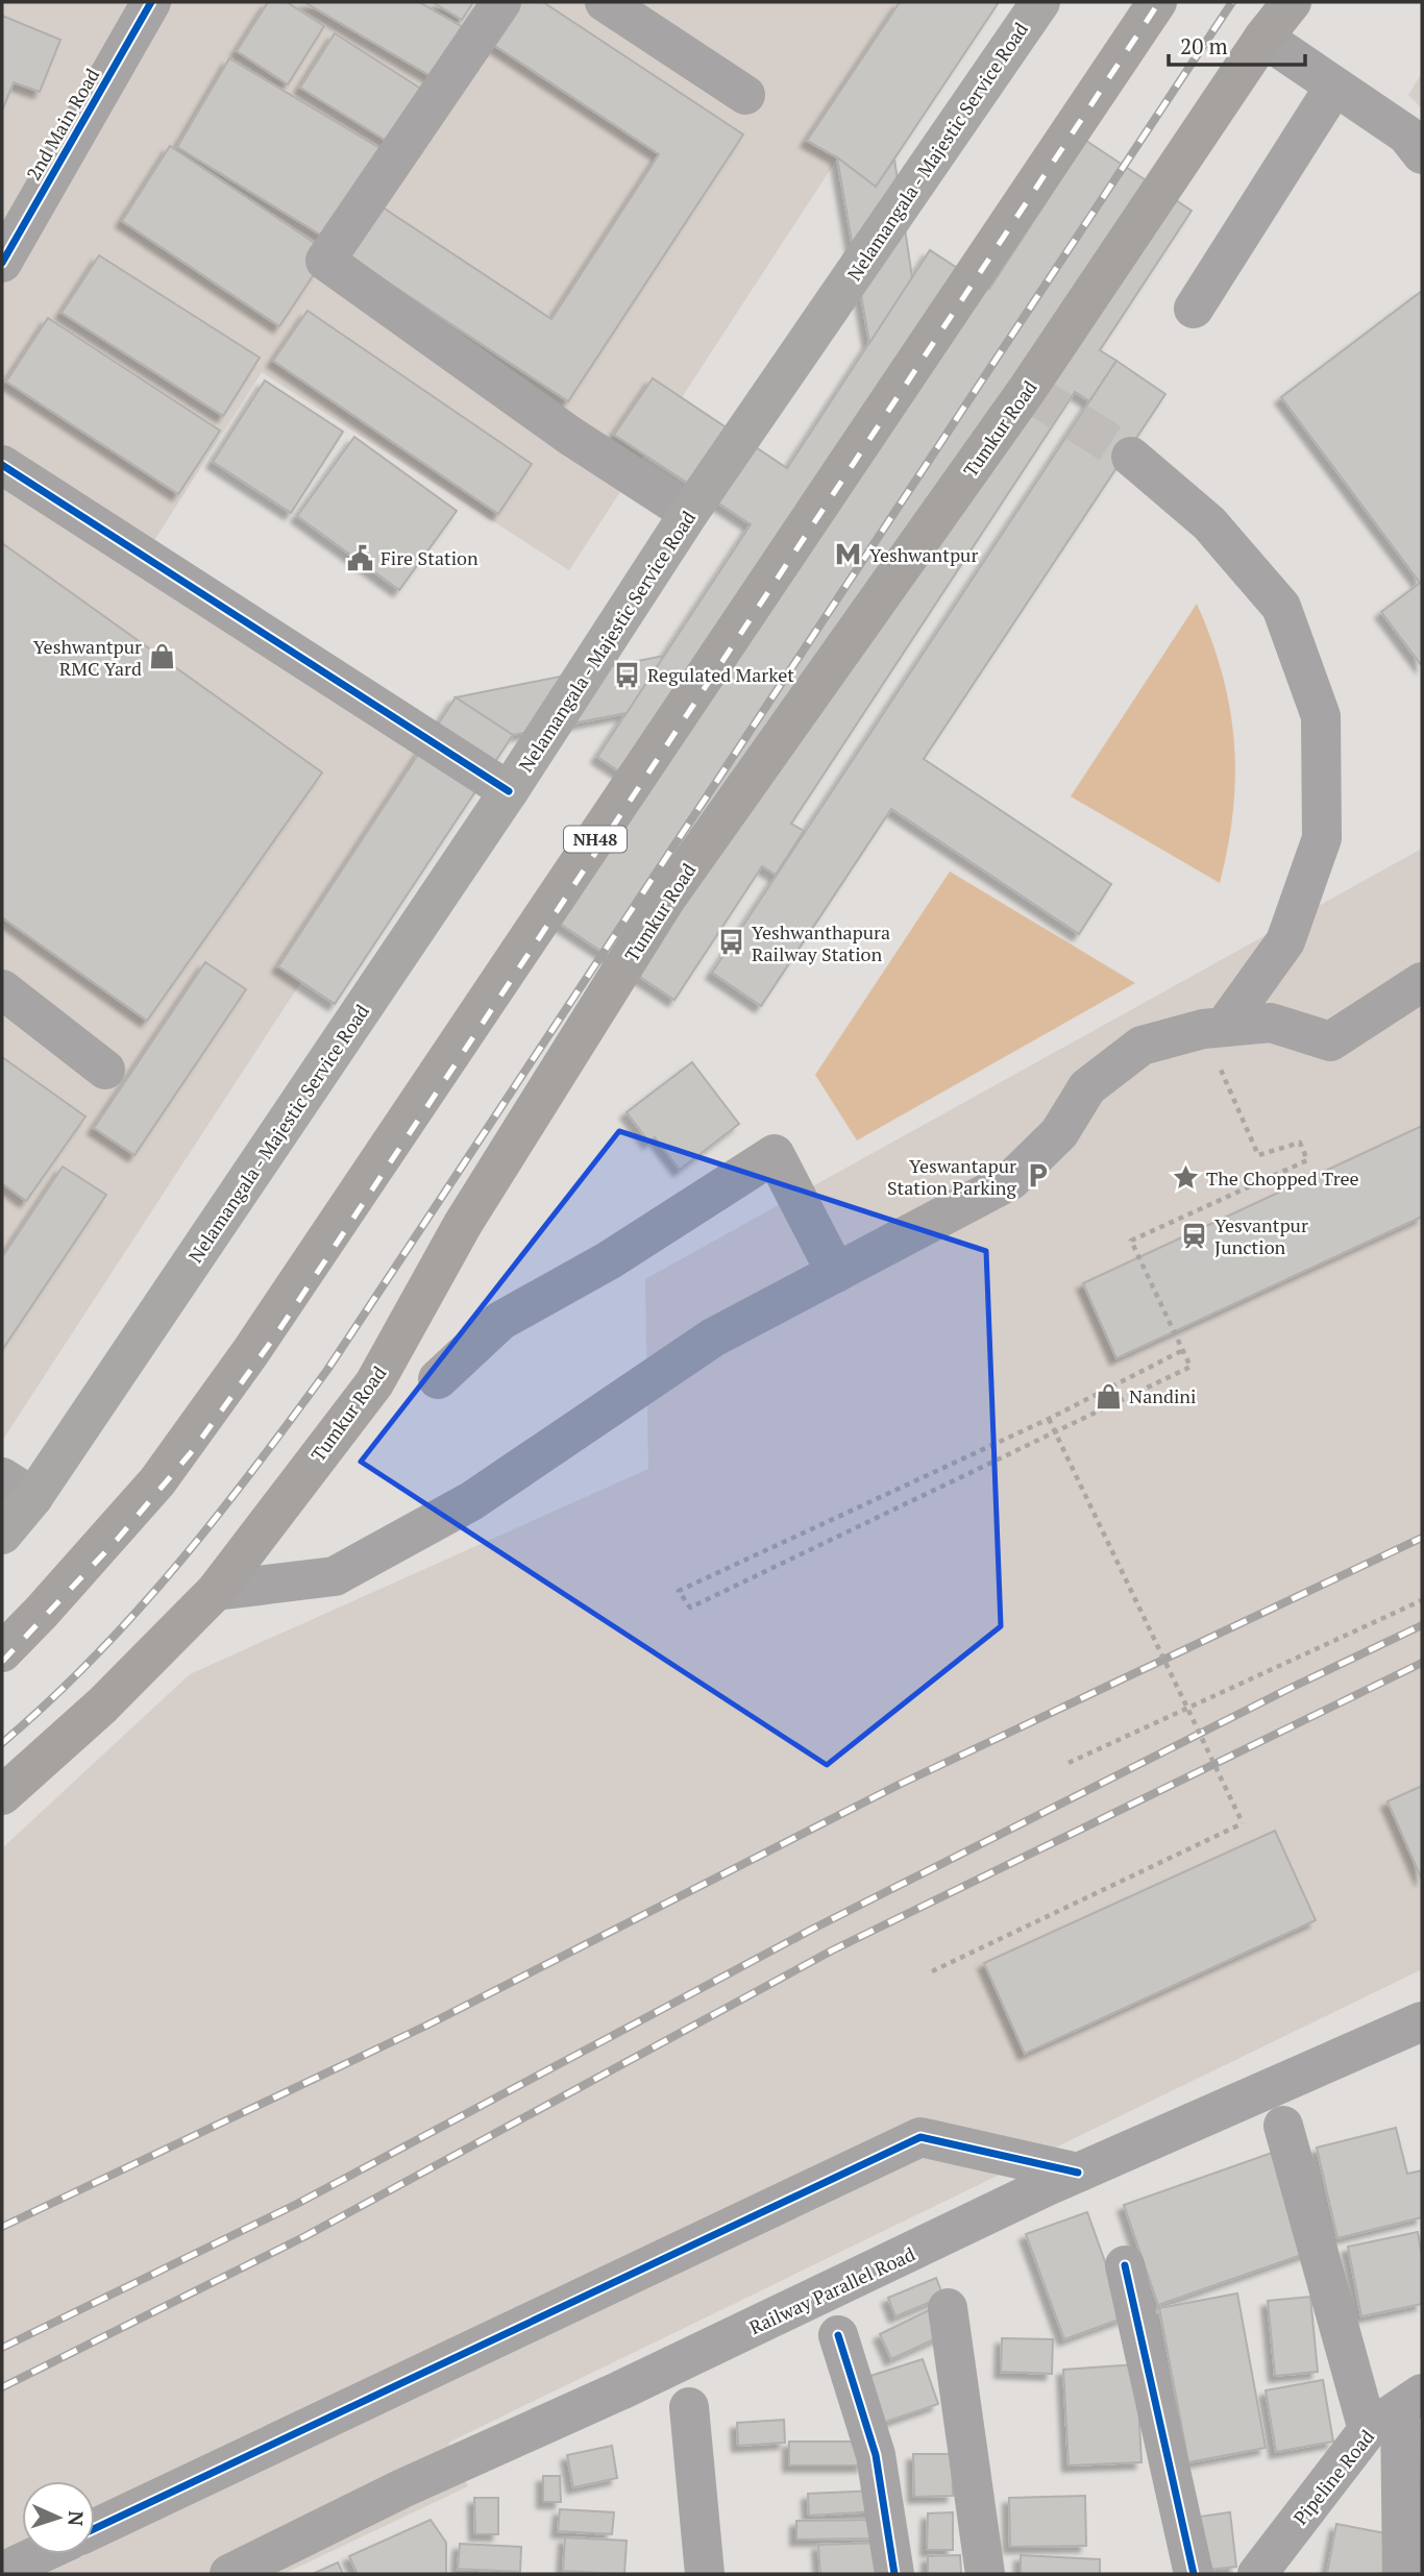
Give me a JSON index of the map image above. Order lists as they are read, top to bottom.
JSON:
{
  "streets": {
    "highway": ["Tumkur Road", "NH48"],
    "main road": ["Nelamangala - Majestic Service Road"],
    "street": ["2nd Main Road", "Railway Parallel Road", "Pipeline Road"]
  },
  "places": {
    "metro station": ["Yeshwantpur"],
    "public building": ["Fire Station"],
    "shop": ["Yeshwantpur RMC Yard", "Nandini"],
    "bus stop": ["Regulated Market", "Yeshwanthapura Railway Station"],
    "parking": ["Yeswantapur Station Parking"],
    "place": ["The Chopped Tree"],
    "station": ["Yesvantpur Junction"]
  },
  "scale_bar": "20 m",
  "north": "right"
}
